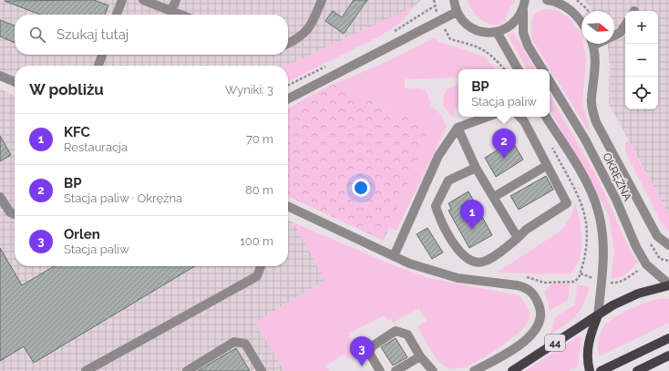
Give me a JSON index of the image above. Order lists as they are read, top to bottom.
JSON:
{
  "streets": {
    "main road": ["44"],
    "street": ["OKRĘŻNA"]
  },
  "crossings": [
    ["OKRĘŻNA", "44"]
  ],
  "north": "right",
  "page": {
    "map_buttons": ["+", "−"],
    "search": "Szukaj tutaj",
    "heading": ["W pobliżu", "Wyniki: 3"],
    "popup": ["BP", "Stacja paliw"],
    "list": [
      {
        "mark": "1",
        "name": "KFC",
        "note": "Restauracja",
        "value": "70 m"
      },
      {
        "mark": "2",
        "name": "BP",
        "note": "Stacja paliw · Okrężna",
        "value": "80 m"
      },
      {
        "mark": "3",
        "name": "Orlen",
        "note": "Stacja paliw",
        "value": "100 m"
      }
    ],
    "pins": ["2", "1", "3"]
  }
}
